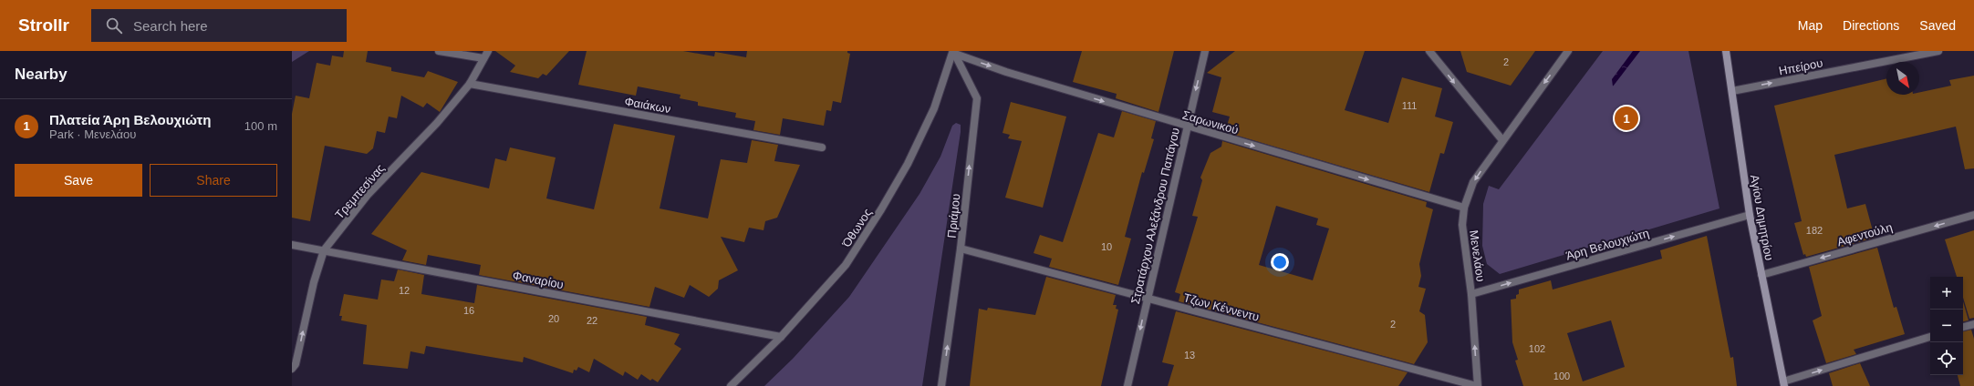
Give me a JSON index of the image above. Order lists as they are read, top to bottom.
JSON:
{
  "streets": {
    "main road": ["Αγίου Δημητρίου"],
    "street": [
      "Ηπείρου",
      "Φαιάκων",
      "Σαρωνικού",
      "Τρεμπεσίνας",
      "Πριάμου",
      "Στρατάρχου Αλεξάνδρου Παπάγου",
      "Όθωνος",
      "Αφεντούλη",
      "Άρη Βελουχιώτη",
      "Μενελάου",
      "Φαναρίου",
      "Τζων Κέννεντυ"
    ]
  },
  "crossings": [
    ["Ηπείρου", "Αγίου Δημητρίου"],
    ["Φαιάκων", "Τρεμπεσίνας"],
    ["Σαρωνικού", "Πριάμου"],
    ["Σαρωνικού", "Στρατάρχου Αλεξάνδρου Παπάγου"],
    ["Σαρωνικού", "Όθωνος"],
    ["Σαρωνικού", "Μενελάου"],
    ["Τρεμπεσίνας", "Φαναρίου"],
    ["Πριάμου", "Όθωνος"],
    ["Πριάμου", "Τζων Κέννεντυ"],
    ["Στρατάρχου Αλεξάνδρου Παπάγου", "Τζων Κέννεντυ"],
    ["Αγίου Δημητρίου", "Αφεντούλη"],
    ["Αγίου Δημητρίου", "Άρη Βελουχιώτη"],
    ["Όθωνος", "Φαναρίου"],
    ["Άρη Βελουχιώτη", "Μενελάου"],
    ["Μενελάου", "Τζων Κέννεντυ"]
  ],
  "one_way": [
    "Ηπείρου",
    "Σαρωνικού",
    "Πριάμου",
    "Στρατάρχου Αλεξάνδρου Παπάγου",
    "Αφεντούλη",
    "Άρη Βελουχιώτη"
  ],
  "house_numbers": [
    "2",
    "111",
    "182",
    "10",
    "12",
    "16",
    "20",
    "22",
    "2",
    "102",
    "13",
    "100"
  ],
  "north": "bottom right",
  "page": {
    "header": "Strollr",
    "search": "Search here",
    "nav": ["Map", "Directions", "Saved"],
    "heading": "Nearby",
    "list": [
      {
        "mark": "1",
        "name": "Πλατεία Άρη Βελουχιώτη",
        "note": "Park · Μενελάου",
        "value": "100 m"
      }
    ],
    "pins": "1",
    "buttons": ["Save", "Share"],
    "map_buttons": ["+", "−"]
  }
}
